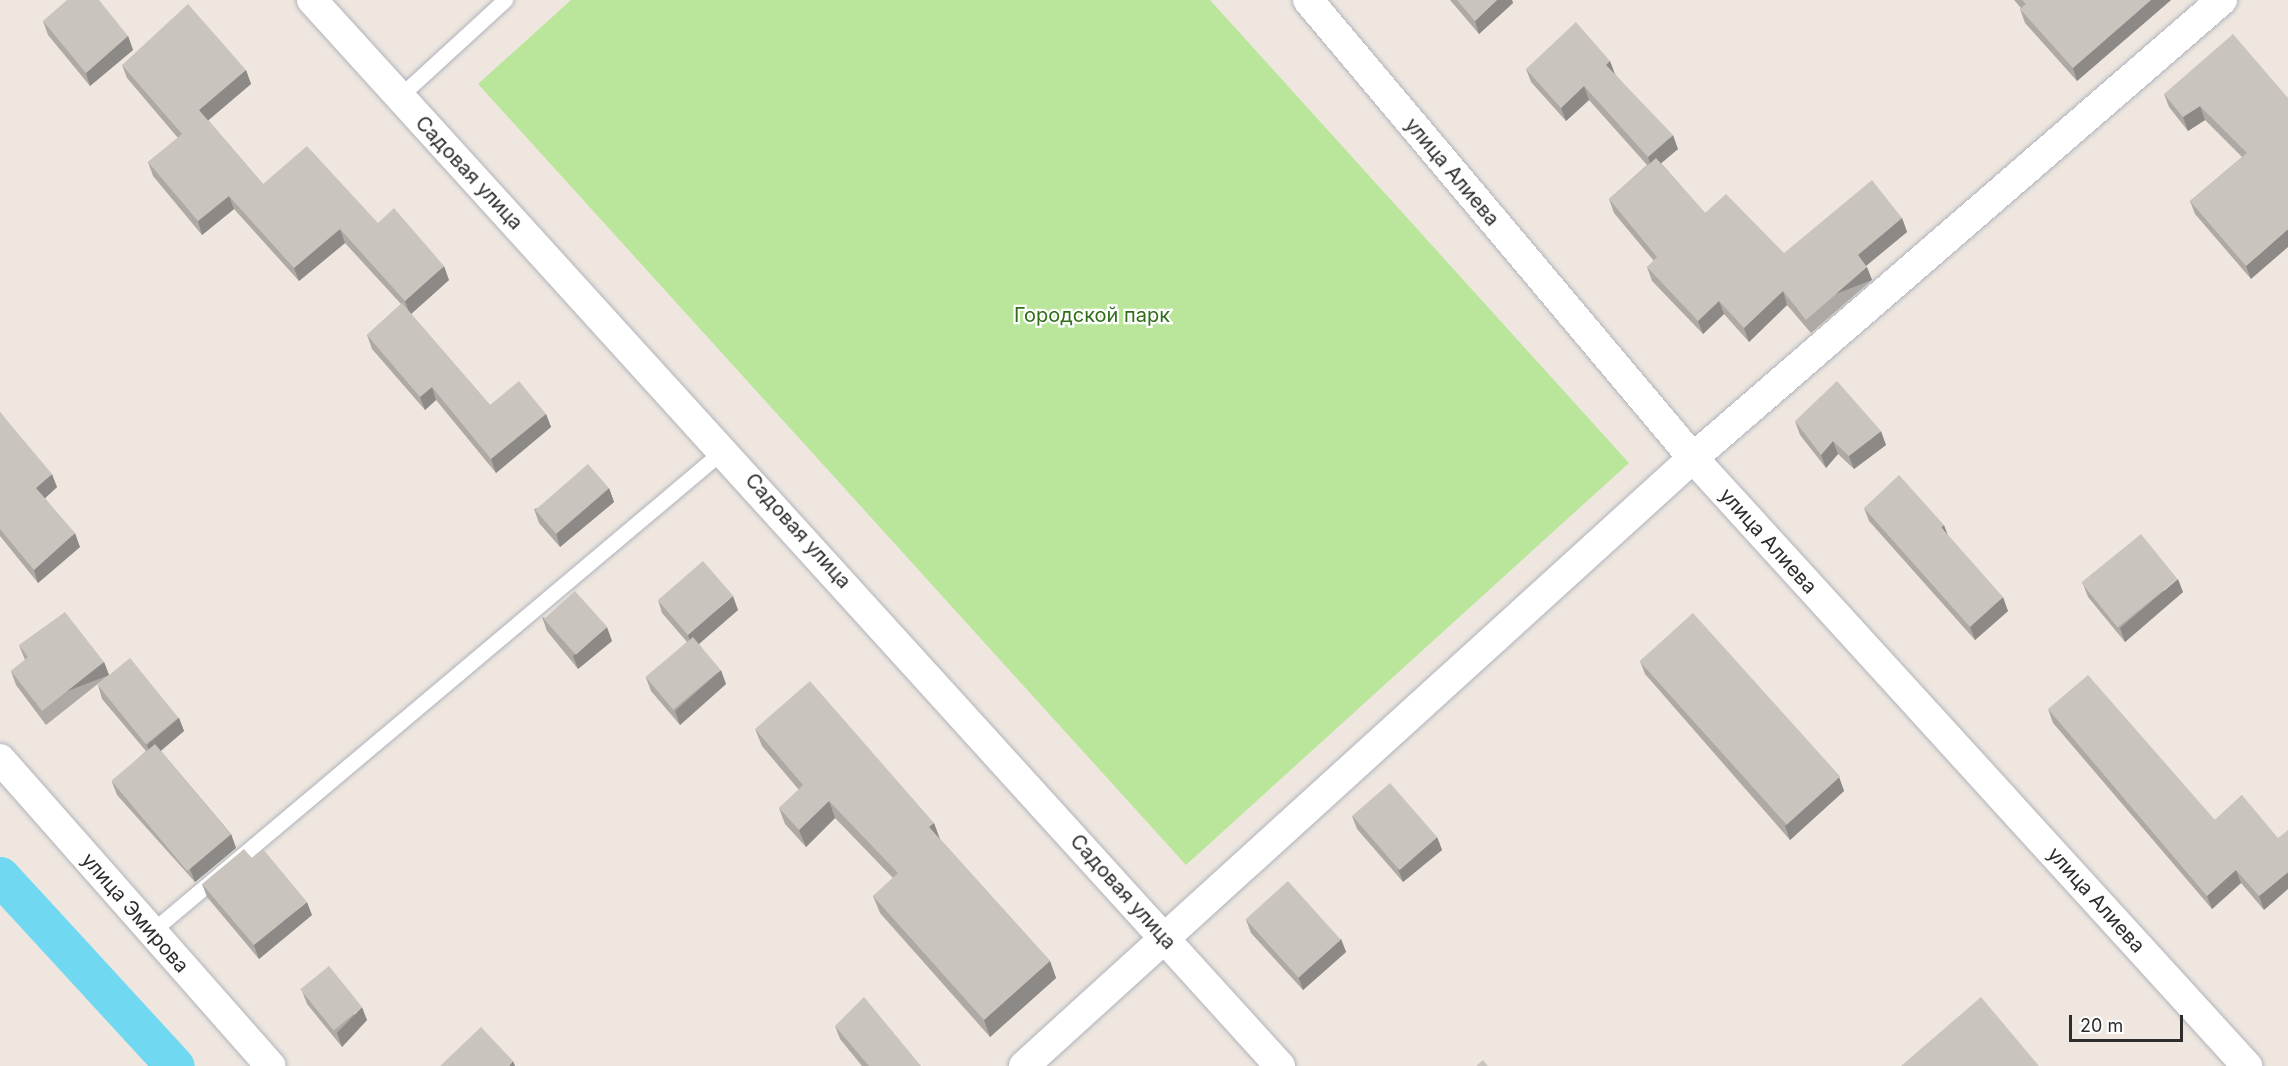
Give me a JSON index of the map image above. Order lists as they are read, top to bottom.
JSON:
{
  "streets": {
    "street": ["улица Алиева", "Садовая улица", "улица Эмирова"]
  },
  "parks": ["Городской парк"],
  "scale_bar": "20 m"
}
